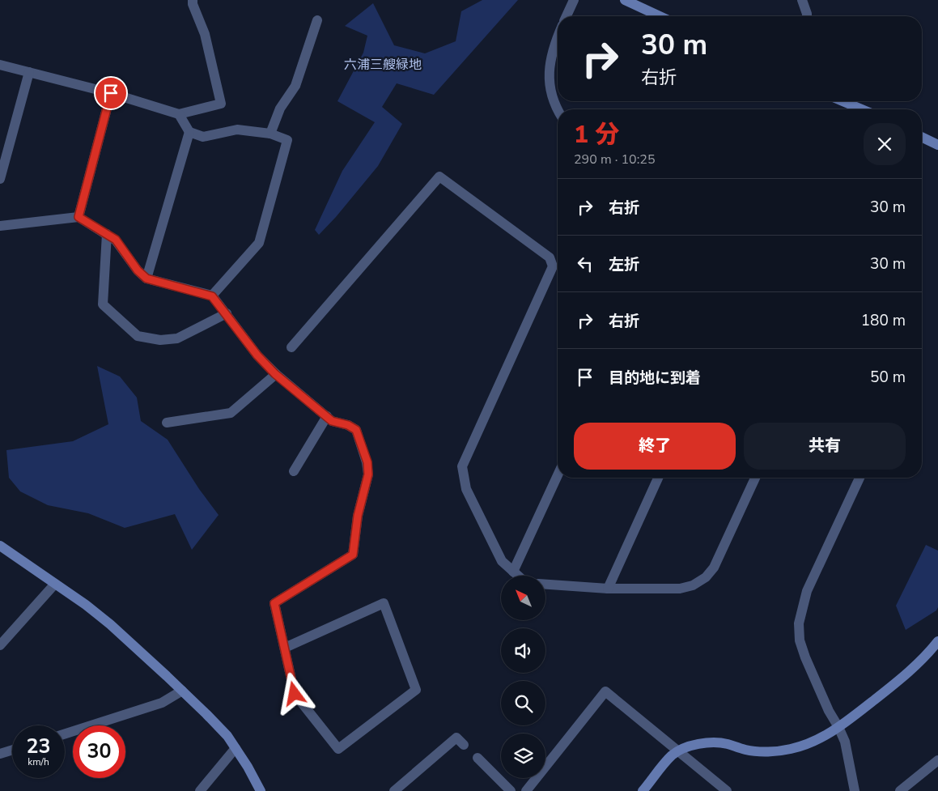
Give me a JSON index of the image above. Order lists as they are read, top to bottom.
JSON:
{
  "parks": ["六浦三艘緑地"],
  "north": "top left",
  "page": {
    "turn": ["30 m", "右折"],
    "heading": ["1 分", "290 m · 10:25"],
    "list": [
      {
        "name": "右折",
        "value": "30 m"
      },
      {
        "name": "左折",
        "value": "30 m"
      },
      {
        "name": "右折",
        "value": "180 m"
      },
      {
        "name": "目的地に到着",
        "value": "50 m"
      }
    ],
    "buttons": ["終了", "共有"],
    "speed": "23 km/h",
    "limit": "30"
  }
}
